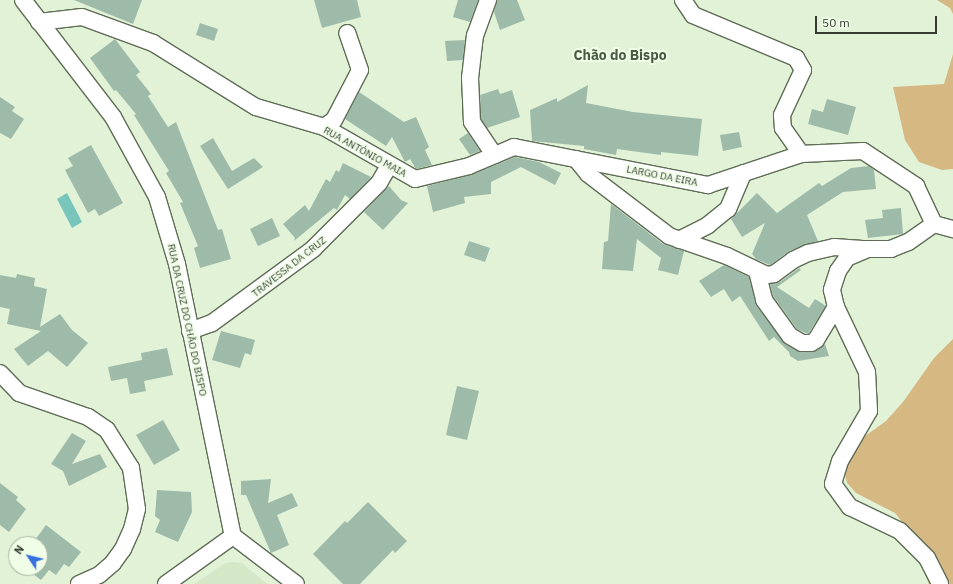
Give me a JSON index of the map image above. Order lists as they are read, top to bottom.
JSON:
{
  "streets": {
    "street": [
      "RUA ANTÓNIO MAIA",
      "LARGO DA EIRA",
      "TRAVESSA DA CRUZ",
      "RUA DA CRUZ DO CHÃO DO BISPO"
    ]
  },
  "crossings": [
    ["RUA ANTÓNIO MAIA", "LARGO DA EIRA"],
    ["RUA ANTÓNIO MAIA", "TRAVESSA DA CRUZ"],
    ["RUA ANTÓNIO MAIA", "RUA DA CRUZ DO CHÃO DO BISPO"],
    ["TRAVESSA DA CRUZ", "RUA DA CRUZ DO CHÃO DO BISPO"]
  ],
  "districts": ["Chão do Bispo"],
  "scale_bar": "50 m",
  "north": "top left"
}
